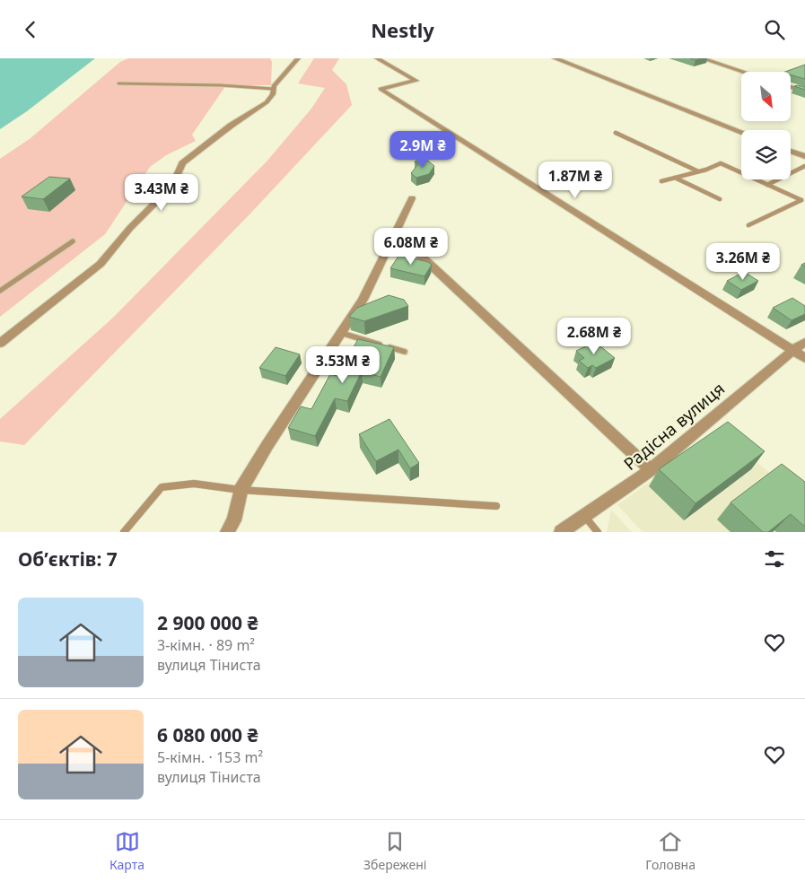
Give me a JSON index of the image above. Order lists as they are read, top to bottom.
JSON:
{
  "streets": {
    "street": ["Радісна вулиця"]
  },
  "north": "bottom right",
  "page": {
    "header": "Nestly",
    "price": [
      "2.9M ₴",
      "1.87M ₴",
      "3.43M ₴",
      "6.08M ₴",
      "3.26M ₴",
      "2.68M ₴",
      "3.53M ₴"
    ],
    "heading": "Об’єктів: 7",
    "list": [
      {
        "name": "2 900 000 ₴",
        "note": "3-кімн. · 89 m² · вулиця Тіниста"
      },
      {
        "name": "6 080 000 ₴",
        "note": "5-кімн. · 153 m² · вулиця Тіниста"
      }
    ],
    "tabs": ["Карта", "Збережені", "Головна"]
  }
}
